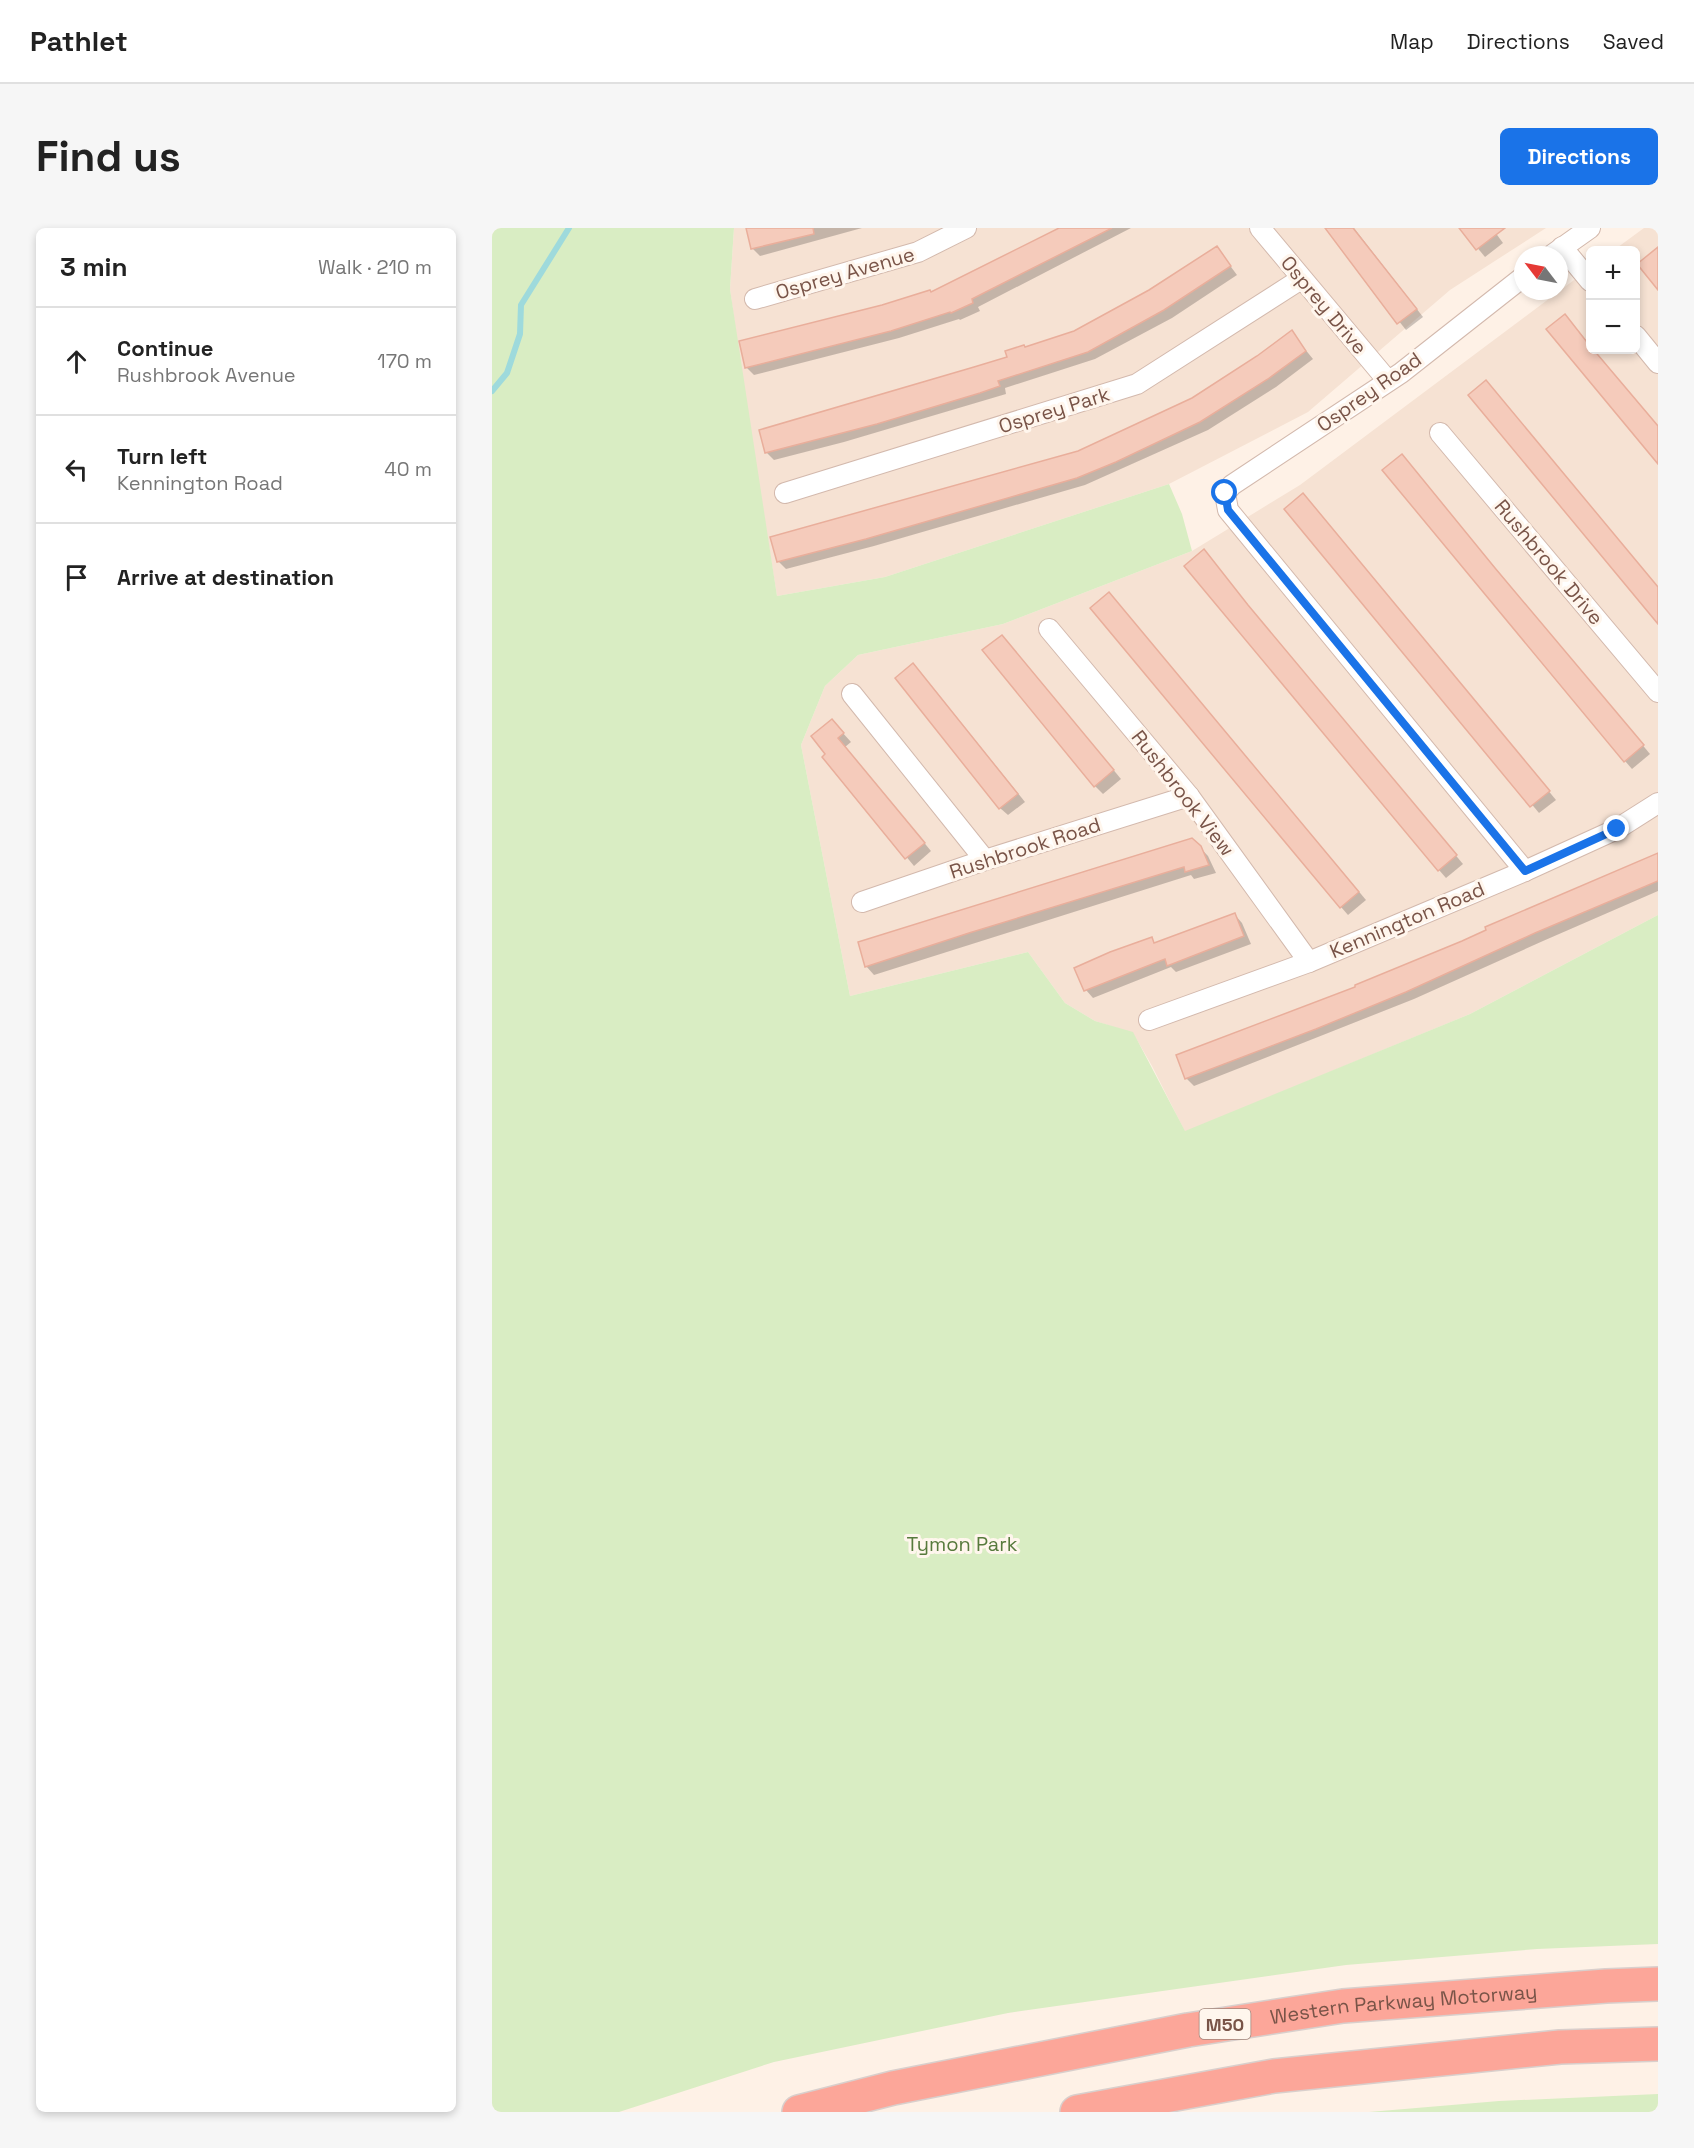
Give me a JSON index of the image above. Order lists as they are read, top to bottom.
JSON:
{
  "streets": {
    "highway": ["Western Parkway Motorway", "M50"],
    "street": [
      "Osprey Avenue",
      "Osprey Drive",
      "Osprey Road",
      "Osprey Park",
      "Rushbrook Drive",
      "Rushbrook View",
      "Rushbrook Road",
      "Kennington Road"
    ]
  },
  "crossings": [
    ["Osprey Drive", "Osprey Road"],
    ["Osprey Drive", "Osprey Park"],
    ["Osprey Road", "Kennington Road"],
    ["Rushbrook View", "Rushbrook Road"],
    ["Rushbrook View", "Kennington Road"]
  ],
  "parks": ["Tymon Park"],
  "north": "top left",
  "page": {
    "header": "Pathlet",
    "nav": ["Map", "Directions", "Saved"],
    "buttons": "Directions",
    "title": "Find us",
    "heading": ["3 min", "Walk · 210 m"],
    "map_buttons": ["+", "−"],
    "list": [
      ["Continue", "Rushbrook Avenue", "170 m"],
      ["Turn left", "Kennington Road", "40 m"],
      "Arrive at destination"
    ]
  }
}
